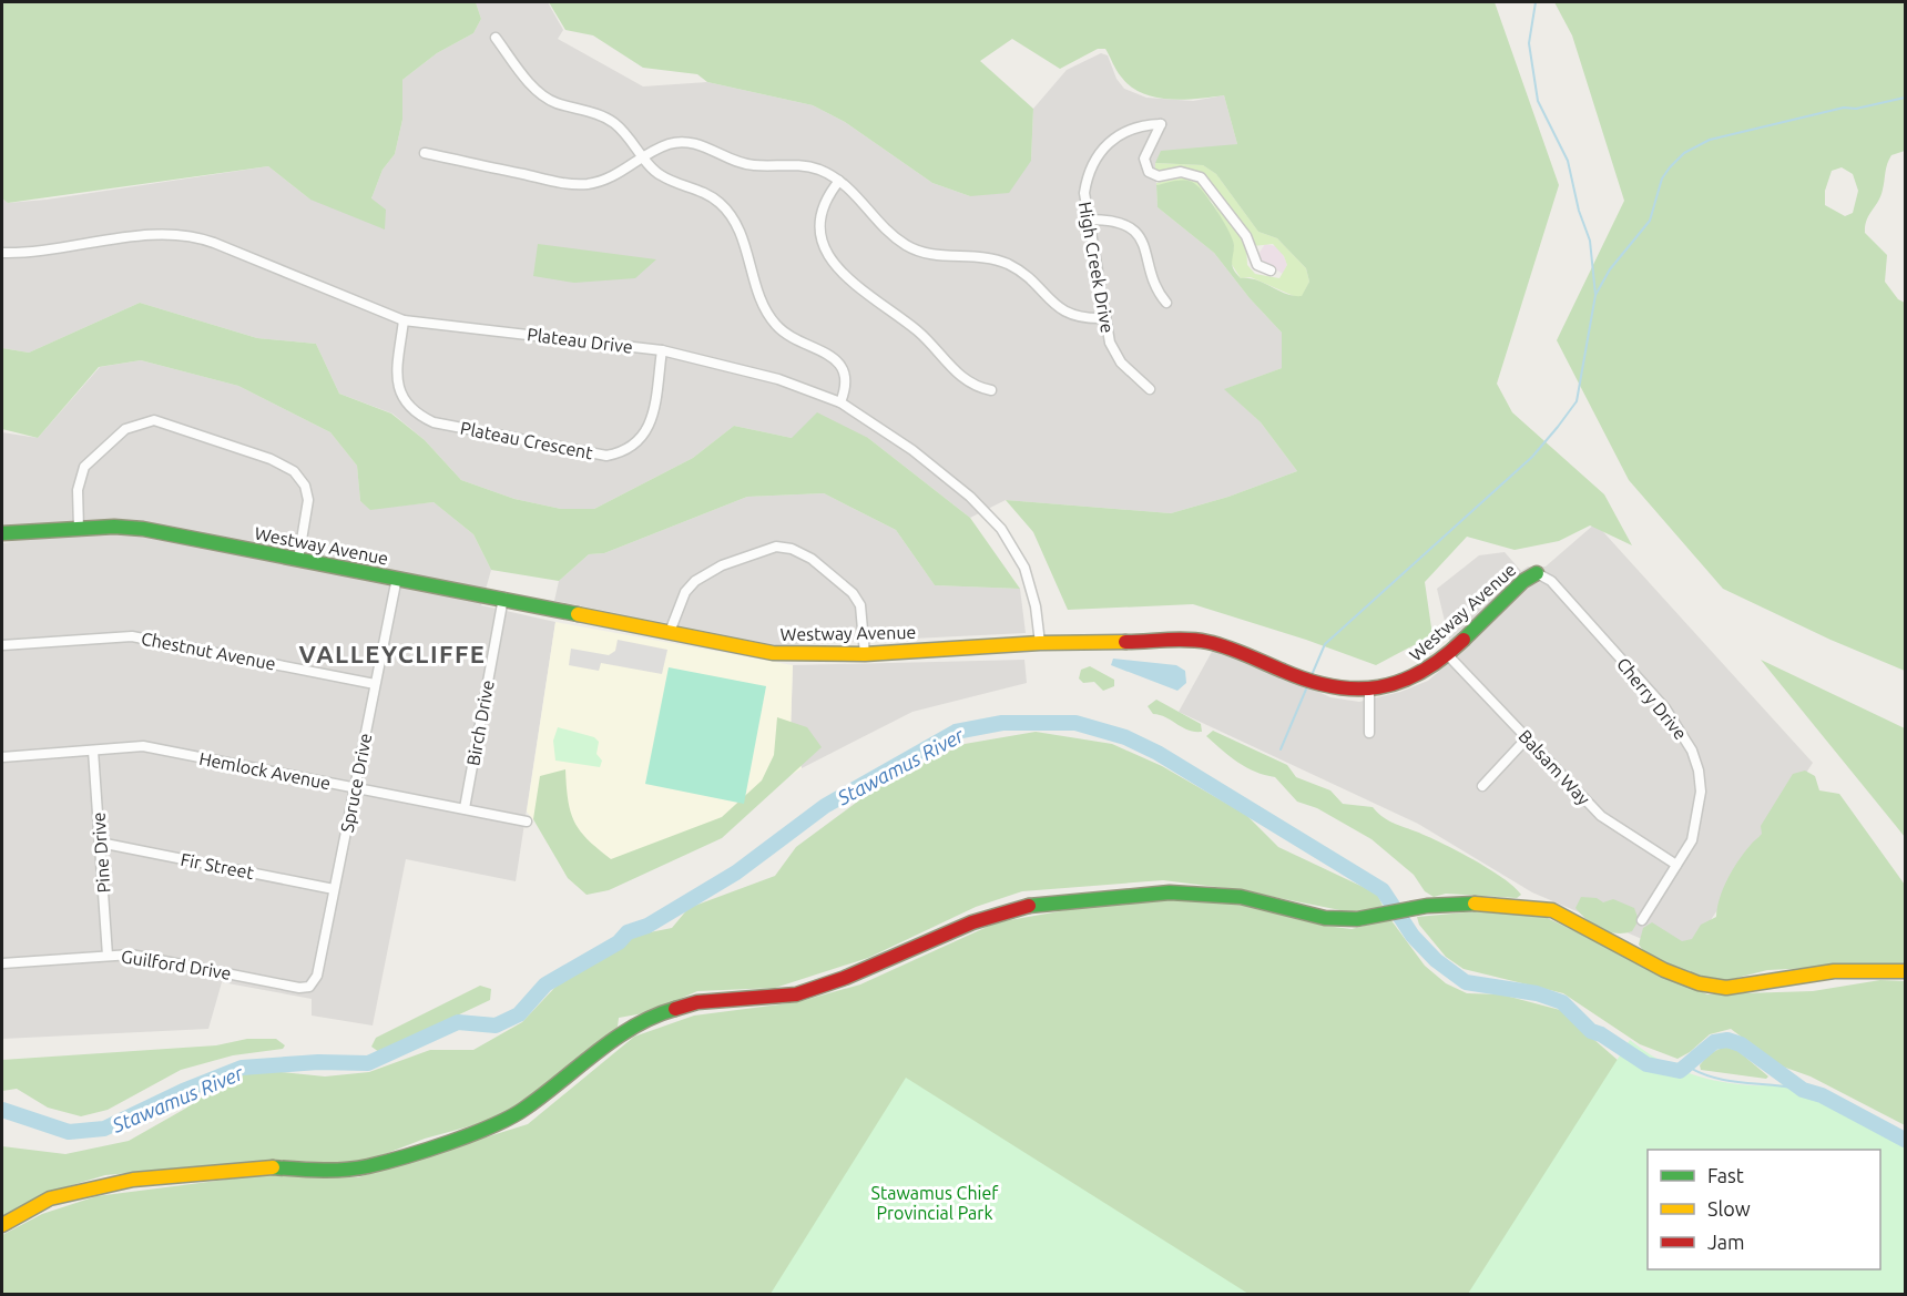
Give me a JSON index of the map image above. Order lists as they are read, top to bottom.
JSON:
{
  "streets": {
    "street": [
      "High Creek Drive",
      "Plateau Drive",
      "Plateau Crescent",
      "Westway Avenue",
      "Chestnut Avenue",
      "Cherry Drive",
      "Birch Drive",
      "Balsam Way",
      "Hemlock Avenue",
      "Spruce Drive",
      "Pine Drive",
      "Fir Street",
      "Guilford Drive"
    ]
  },
  "crossings": [
    ["Plateau Drive", "Plateau Crescent"],
    ["Plateau Drive", "Westway Avenue"],
    ["Westway Avenue", "Cherry Drive"],
    ["Westway Avenue", "Birch Drive"],
    ["Westway Avenue", "Balsam Way"],
    ["Westway Avenue", "Spruce Drive"],
    ["Chestnut Avenue", "Spruce Drive"],
    ["Cherry Drive", "Balsam Way"],
    ["Birch Drive", "Hemlock Avenue"],
    ["Hemlock Avenue", "Spruce Drive"],
    ["Hemlock Avenue", "Pine Drive"],
    ["Spruce Drive", "Fir Street"],
    ["Spruce Drive", "Guilford Drive"],
    ["Pine Drive", "Fir Street"],
    ["Pine Drive", "Guilford Drive"]
  ],
  "districts": ["VALLEYCLIFFE"],
  "water": ["Stawamus River"],
  "parks": ["Stawamus Chief Provincial Park"],
  "legend": ["Fast", "Slow", "Jam"]
}
